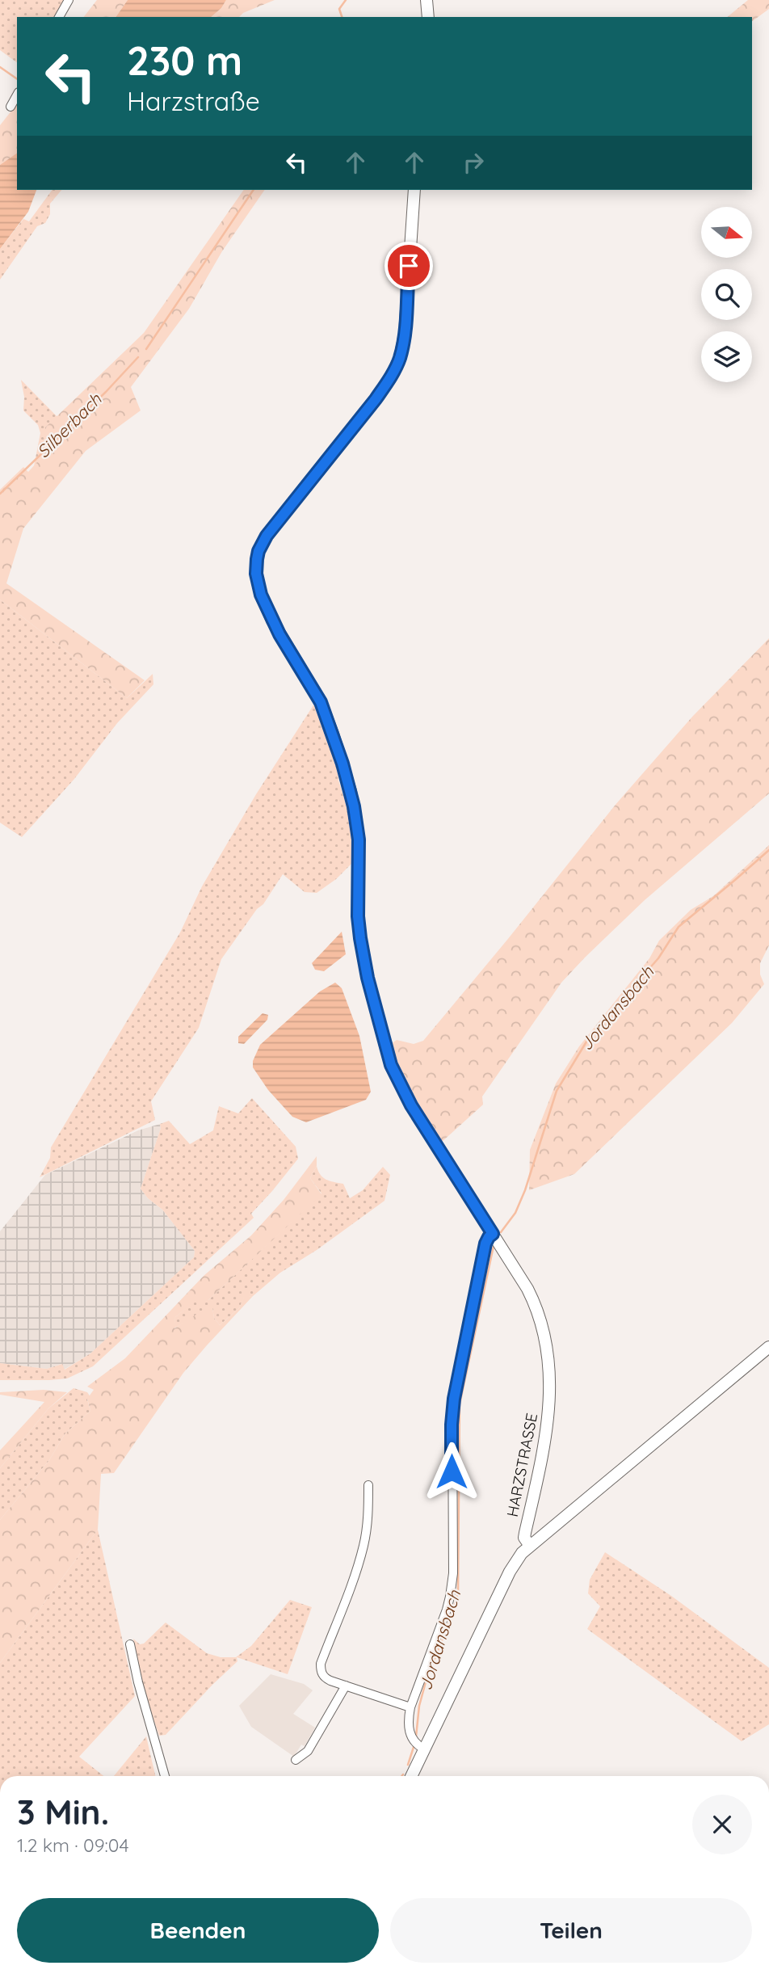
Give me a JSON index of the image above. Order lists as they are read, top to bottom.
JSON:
{
  "streets": {
    "street": ["HARZSTRASSE"]
  },
  "water": ["Silberbach", "Jordansbach"],
  "north": "right",
  "page": {
    "turn": ["230 m", "Harzstraße"],
    "heading": ["3 Min.", "1.2 km · 09:04"],
    "buttons": ["Beenden", "Teilen"]
  }
}
